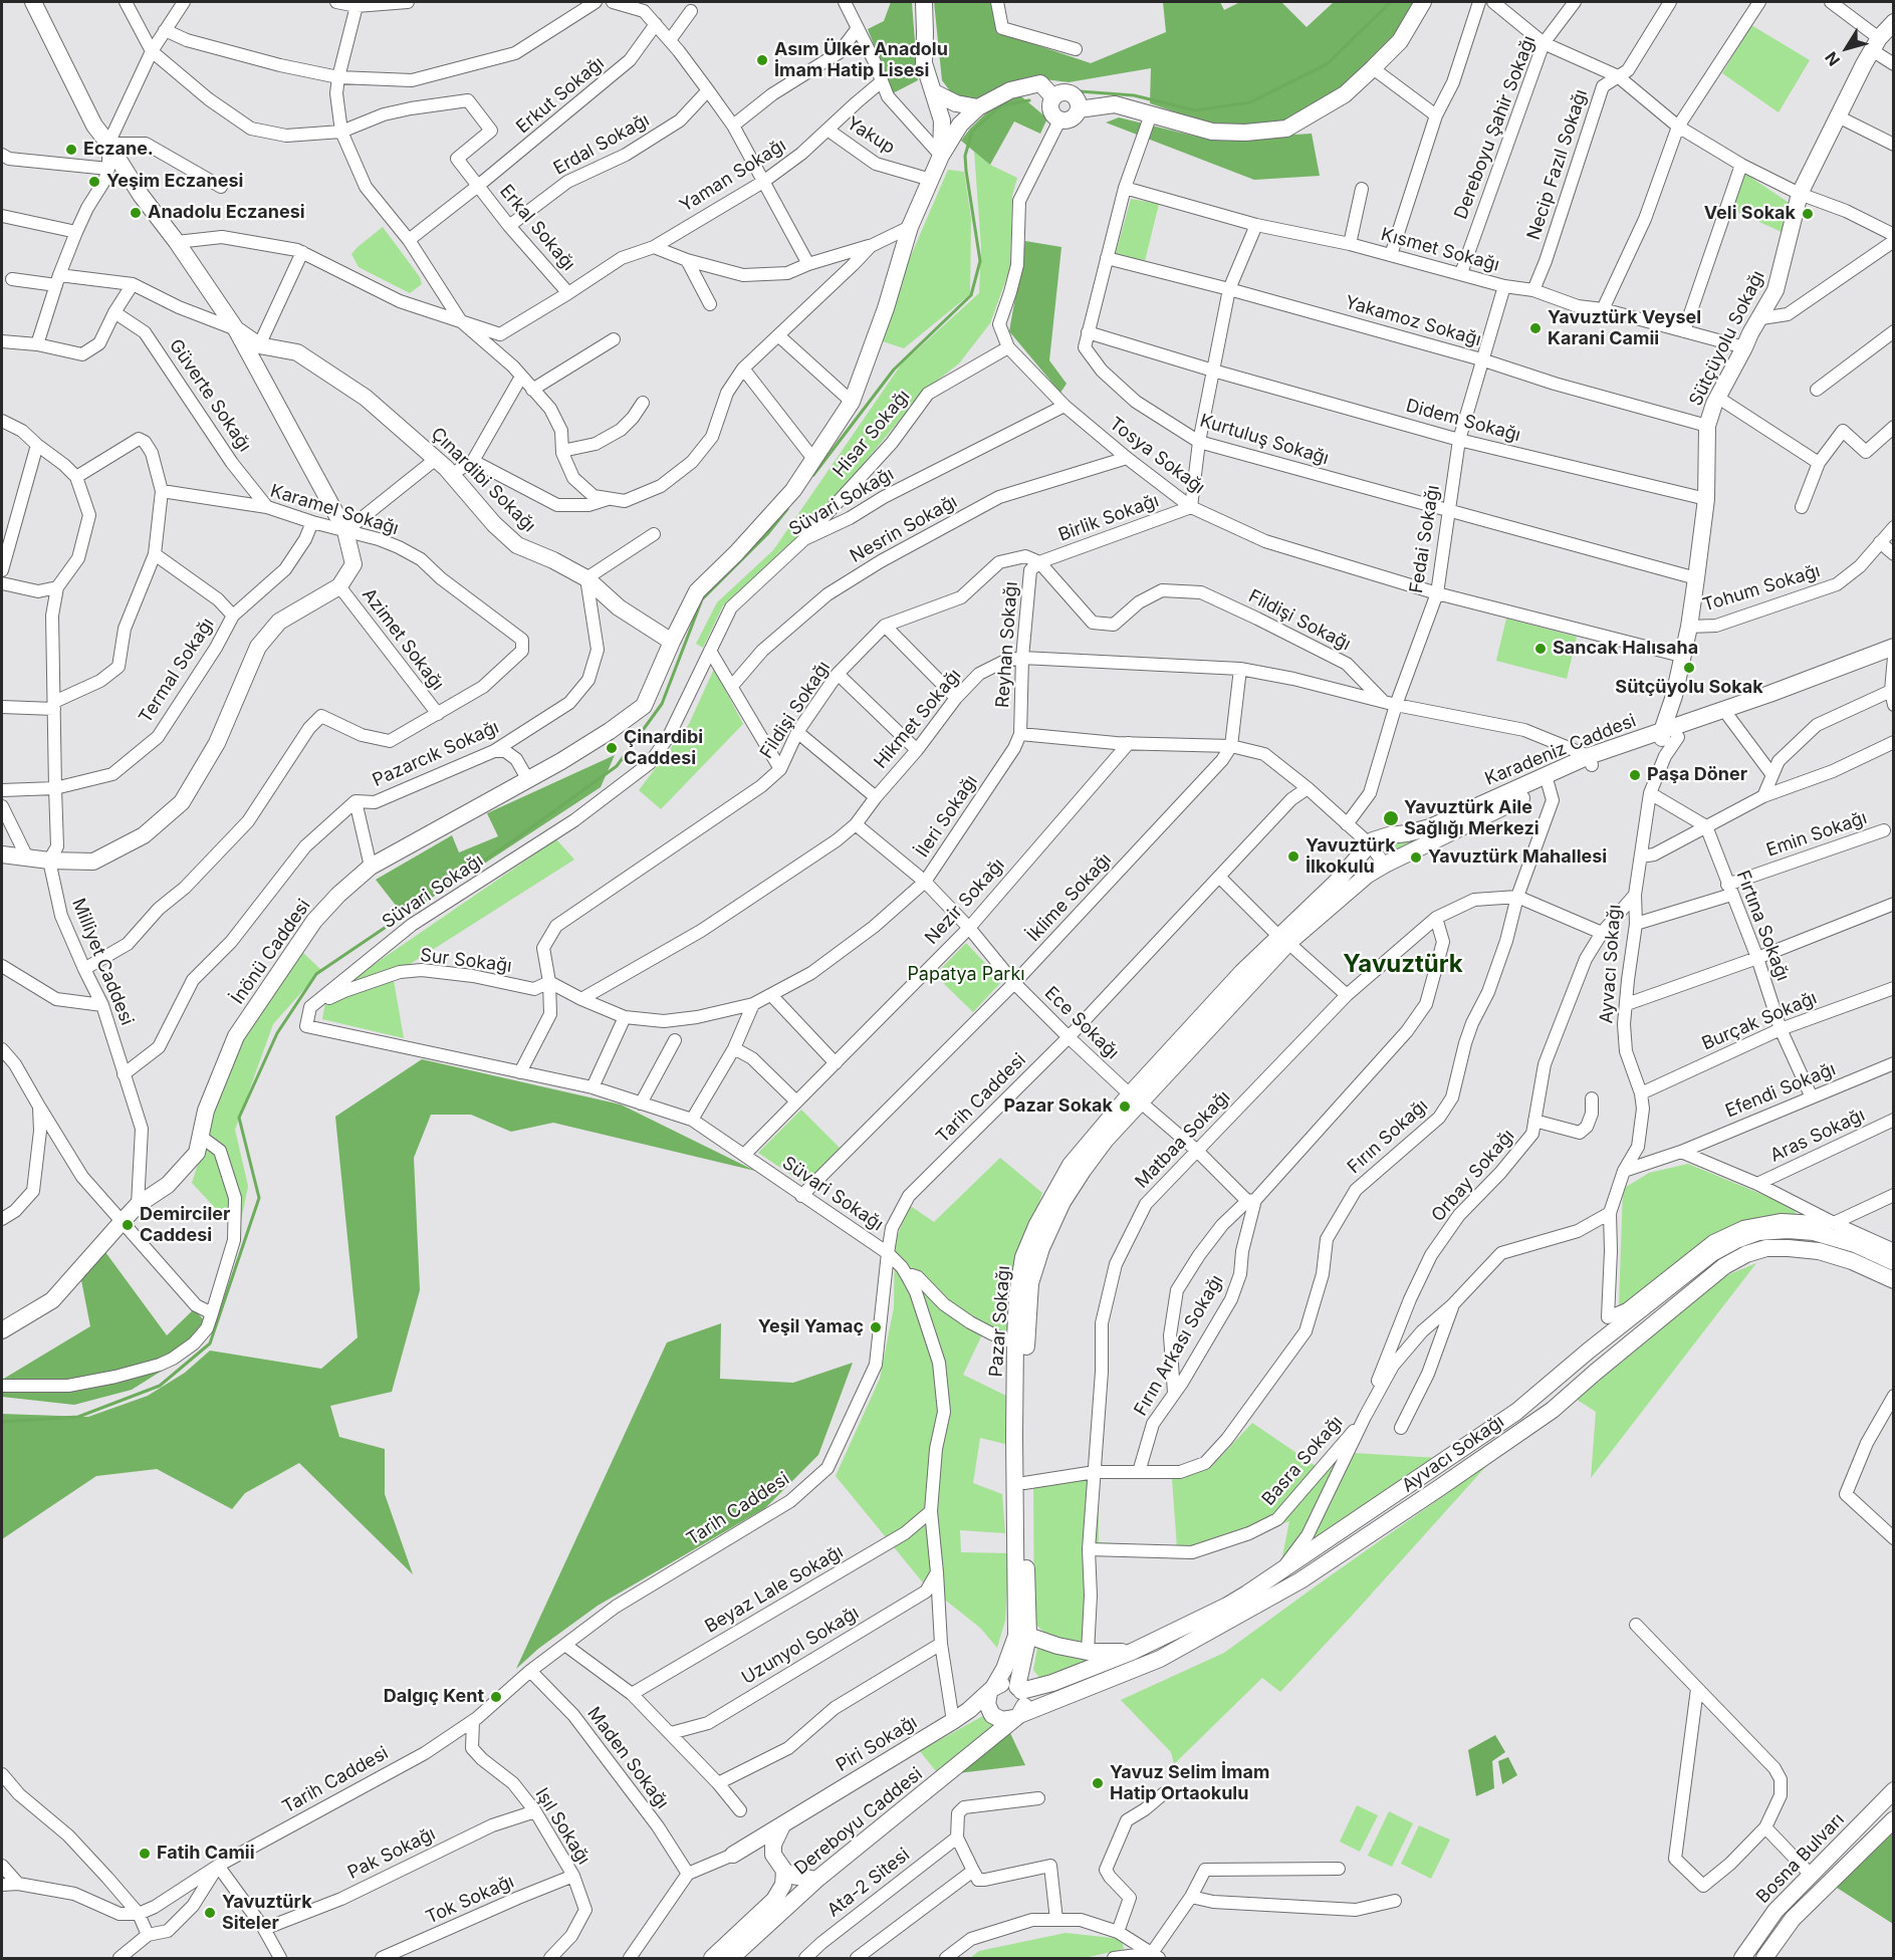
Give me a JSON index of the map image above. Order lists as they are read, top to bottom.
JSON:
{
  "streets": {
    "main road": [
      "Sütçüyolu Sokağı",
      "Çınardibi Sokağı",
      "Karadeniz Caddesi",
      "İnönü Caddesi",
      "Ayvacı Sokağı",
      "Pazar Sokağı",
      "Piri Sokağı",
      "Dereboyu Caddesi",
      "Bosna Bulvarı"
    ],
    "street": [
      "Erkut Sokağı",
      "Dereboyu Şahir Sokağı",
      "Yakup",
      "Erdal Sokağı",
      "Necip Fazıl Sokağı",
      "Yaman Sokağı",
      "Erkal Sokağı",
      "Kısmet Sokağı",
      "Yakamoz Sokağı",
      "Güverte Sokağı",
      "Didem Sokağı",
      "Hisar Sokağı",
      "Kurtuluş Sokağı",
      "Tosya Sokağı",
      "Süvari Sokağı",
      "Karamel Sokağı",
      "Birlik Sokağı",
      "Nesrin Sokağı",
      "Fedai Sokağı",
      "Tohum Sokağı",
      "Fildişi Sokağı",
      "Azimet Sokağı",
      "Reyhan Sokağı",
      "Termal Sokağı",
      "Hikmet Sokağı",
      "Pazarcık Sokağı",
      "İleri Sokağı",
      "Emin Sokağı",
      "İklime Sokağı",
      "Nezir Sokağı",
      "Fırtına Sokağı",
      "Sur Sokağı",
      "Milliyet Caddesi",
      "Burçak Sokağı",
      "Ece Sokağı",
      "Efendi Sokağı",
      "Tarih Caddesi",
      "Aras Sokağı",
      "Fırın Sokağı",
      "Matbaa Sokağı",
      "Orbay Sokağı",
      "Fırın Arkası Sokağı",
      "Basra Sokağı",
      "Beyaz Lale Sokağı",
      "Uzunyol Sokağı",
      "Maden Sokağı",
      "Işıl Sokağı",
      "Pak Sokağı",
      "Ata-2 Sitesi",
      "Tok Sokağı"
    ]
  },
  "crossings": [
    ["Erkut Sokağı", "Erkal Sokağı"],
    ["Dereboyu Şahir Sokağı", "Kısmet Sokağı"],
    ["Yakup", "Yaman Sokağı"],
    ["Yakup", "İnönü Caddesi"],
    ["Erdal Sokağı", "Erkal Sokağı"],
    ["Necip Fazıl Sokağı", "Kısmet Sokağı"],
    ["Yaman Sokağı", "Erkal Sokağı"],
    ["Kısmet Sokağı", "Sütçüyolu Sokağı"],
    ["Kısmet Sokağı", "Kurtuluş Sokağı"],
    ["Kısmet Sokağı", "Fedai Sokağı"],
    ["Yakamoz Sokağı", "Sütçüyolu Sokağı"],
    ["Yakamoz Sokağı", "Kurtuluş Sokağı"],
    ["Yakamoz Sokağı", "Fedai Sokağı"],
    ["Sütçüyolu Sokağı", "Didem Sokağı"],
    ["Sütçüyolu Sokağı", "Kurtuluş Sokağı"],
    ["Sütçüyolu Sokağı", "Tosya Sokağı"],
    ["Sütçüyolu Sokağı", "Tohum Sokağı"],
    ["Sütçüyolu Sokağı", "Karadeniz Caddesi"],
    ["Sütçüyolu Sokağı", "Fırtına Sokağı"],
    ["Sütçüyolu Sokağı", "Ayvacı Sokağı"],
    ["Güverte Sokağı", "Karamel Sokağı"],
    ["Didem Sokağı", "Kurtuluş Sokağı"],
    ["Didem Sokağı", "Fedai Sokağı"],
    ["Hisar Sokağı", "Tosya Sokağı"],
    ["Hisar Sokağı", "Süvari Sokağı"],
    ["Kurtuluş Sokağı", "Fedai Sokağı"],
    ["Tosya Sokağı", "Süvari Sokağı"],
    ["Tosya Sokağı", "Birlik Sokağı"],
    ["Tosya Sokağı", "Nesrin Sokağı"],
    ["Tosya Sokağı", "Fedai Sokağı"],
    ["Çınardibi Sokağı", "Pazarcık Sokağı"],
    ["Çınardibi Sokağı", "İnönü Caddesi"],
    ["Süvari Sokağı", "Fildişi Sokağı"],
    ["Süvari Sokağı", "İklime Sokağı"],
    ["Süvari Sokağı", "Nezir Sokağı"],
    ["Süvari Sokağı", "Sur Sokağı"],
    ["Süvari Sokağı", "Tarih Caddesi"],
    ["Karamel Sokağı", "Azimet Sokağı"],
    ["Karamel Sokağı", "Termal Sokağı"],
    ["Karamel Sokağı", "Milliyet Caddesi"],
    ["Birlik Sokağı", "Fildişi Sokağı"],
    ["Birlik Sokağı", "Reyhan Sokağı"],
    ["Fedai Sokağı", "Fildişi Sokağı"],
    ["Fildişi Sokağı", "Reyhan Sokağı"],
    ["Fildişi Sokağı", "Hikmet Sokağı"],
    ["Fildişi Sokağı", "Karadeniz Caddesi"],
    ["Fildişi Sokağı", "İleri Sokağı"],
    ["Fildişi Sokağı", "Sur Sokağı"],
    ["Reyhan Sokağı", "Hikmet Sokağı"],
    ["Reyhan Sokağı", "İleri Sokağı"],
    ["Hikmet Sokağı", "İleri Sokağı"],
    ["Hikmet Sokağı", "Ece Sokağı"],
    ["Karadeniz Caddesi", "Fırtına Sokağı"],
    ["Karadeniz Caddesi", "Ayvacı Sokağı"],
    ["Karadeniz Caddesi", "Fırın Sokağı"],
    ["Karadeniz Caddesi", "Pazar Sokağı"],
    ["Pazarcık Sokağı", "Milliyet Caddesi"],
    ["İleri Sokağı", "Sur Sokağı"],
    ["İleri Sokağı", "Ece Sokağı"],
    ["Emin Sokağı", "Fırtına Sokağı"],
    ["Emin Sokağı", "Ayvacı Sokağı"],
    ["İklime Sokağı", "Ece Sokağı"],
    ["Nezir Sokağı", "Ece Sokağı"],
    ["Fırtına Sokağı", "Ayvacı Sokağı"],
    ["Fırtına Sokağı", "Burçak Sokağı"],
    ["Fırtına Sokağı", "Efendi Sokağı"],
    ["İnönü Caddesi", "Milliyet Caddesi"],
    ["Ayvacı Sokağı", "Burçak Sokağı"],
    ["Ayvacı Sokağı", "Orbay Sokağı"],
    ["Ayvacı Sokağı", "Pazar Sokağı"],
    ["Ayvacı Sokağı", "Piri Sokağı"],
    ["Ayvacı Sokağı", "Dereboyu Caddesi"],
    ["Ece Sokağı", "Tarih Caddesi"],
    ["Ece Sokağı", "Matbaa Sokağı"],
    ["Ece Sokağı", "Pazar Sokağı"],
    ["Ece Sokağı", "Fırın Arkası Sokağı"],
    ["Tarih Caddesi", "Maden Sokağı"],
    ["Tarih Caddesi", "Işıl Sokağı"],
    ["Fırın Sokağı", "Matbaa Sokağı"],
    ["Fırın Sokağı", "Pazar Sokağı"],
    ["Fırın Sokağı", "Fırın Arkası Sokağı"],
    ["Matbaa Sokağı", "Basra Sokağı"],
    ["Orbay Sokağı", "Basra Sokağı"],
    ["Pazar Sokağı", "Piri Sokağı"],
    ["Pazar Sokağı", "Dereboyu Caddesi"],
    ["Piri Sokağı", "Dereboyu Caddesi"],
    ["Işıl Sokağı", "Pak Sokağı"],
    ["Işıl Sokağı", "Tok Sokağı"]
  ],
  "districts": ["Yavuztürk"],
  "parks": ["Papatya Parkı"],
  "places": [
    "Asım Ülker Anadolu İmam Hatip Lisesi",
    "Eczane.",
    "Yeşim Eczanesi",
    "Anadolu Eczanesi",
    "Veli Sokak",
    "Yavuztürk Veysel Karani Camii",
    "Sancak Halısaha",
    "Sütçüyolu Sokak",
    "Çinardibi Caddesi",
    "Paşa Döner",
    "Yavuztürk Aile Sağlığı Merkezi",
    "Yavuztürk İlkokulu",
    "Yavuztürk Mahallesi",
    "Pazar Sokak",
    "Demirciler Caddesi",
    "Yeşil Yamaç",
    "Dalgıç Kent",
    "Yavuz Selim İmam Hatip Ortaokulu",
    "Fatih Camii",
    "Yavuztürk Siteler"
  ],
  "north": "bottom left"
}
